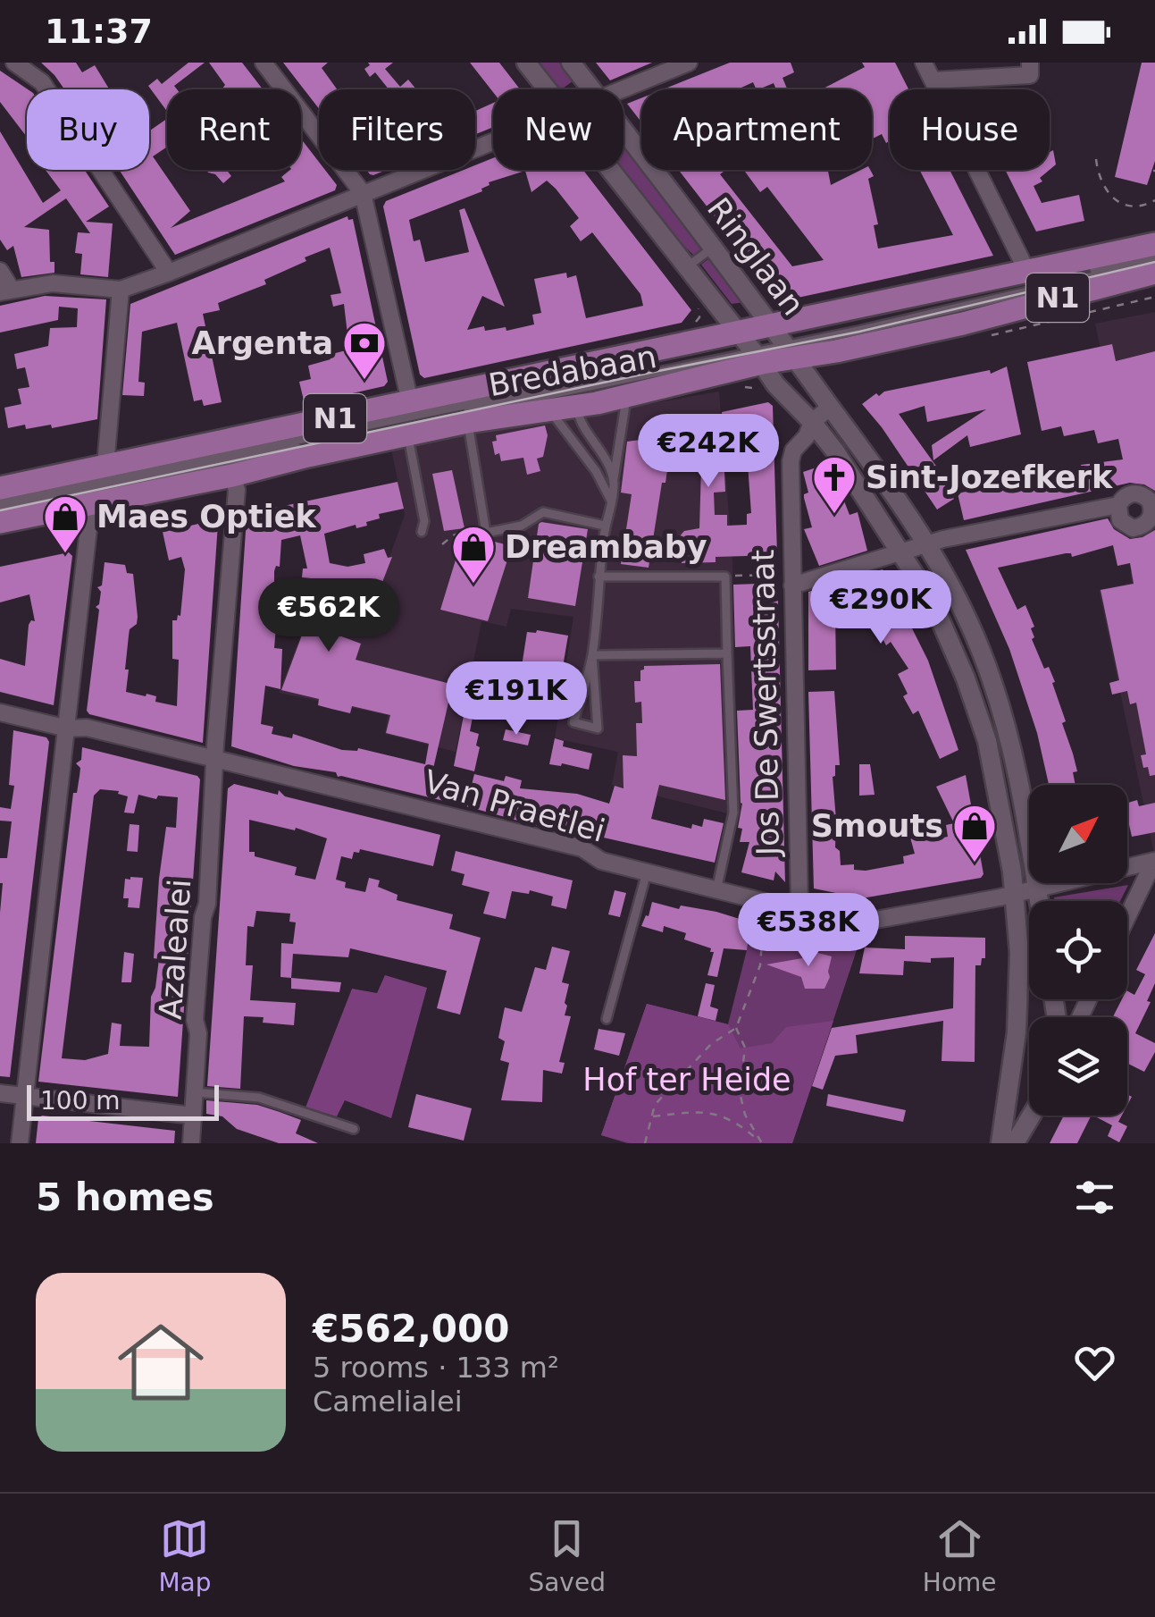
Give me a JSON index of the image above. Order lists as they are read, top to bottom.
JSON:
{
  "streets": {
    "main road": ["N1", "Bredabaan"],
    "street": [
      "Ringlaan",
      "Jos De Swertsstraat",
      "Van Praetlei",
      "Azalealei"
    ]
  },
  "crossings": [
    ["Ringlaan", "Bredabaan"],
    ["Ringlaan", "Jos De Swertsstraat"],
    ["Ringlaan", "Van Praetlei"],
    ["Bredabaan", "Azalealei"],
    ["Jos De Swertsstraat", "Van Praetlei"],
    ["Van Praetlei", "Azalealei"]
  ],
  "parks": ["Hof ter Heide"],
  "places": {
    "bank": ["Argenta"],
    "church": ["Sint-Jozefkerk"],
    "shop": ["Maes Optiek", "Dreambaby", "Smouts"]
  },
  "scale_bar": "100 m",
  "north": "top right",
  "page": {
    "status": "11:37",
    "chip": [
      "Buy",
      "Rent",
      "Filters",
      "New",
      "Apartment",
      "House"
    ],
    "price": [
      "€242K",
      "€290K",
      "€562K",
      "€191K",
      "€538K"
    ],
    "scale": "100 m",
    "heading": "5 homes",
    "list": [
      {
        "name": "€562,000",
        "note": "5 rooms · 133 m² · Camelialei"
      }
    ],
    "tabs": ["Map", "Saved", "Home"]
  }
}
